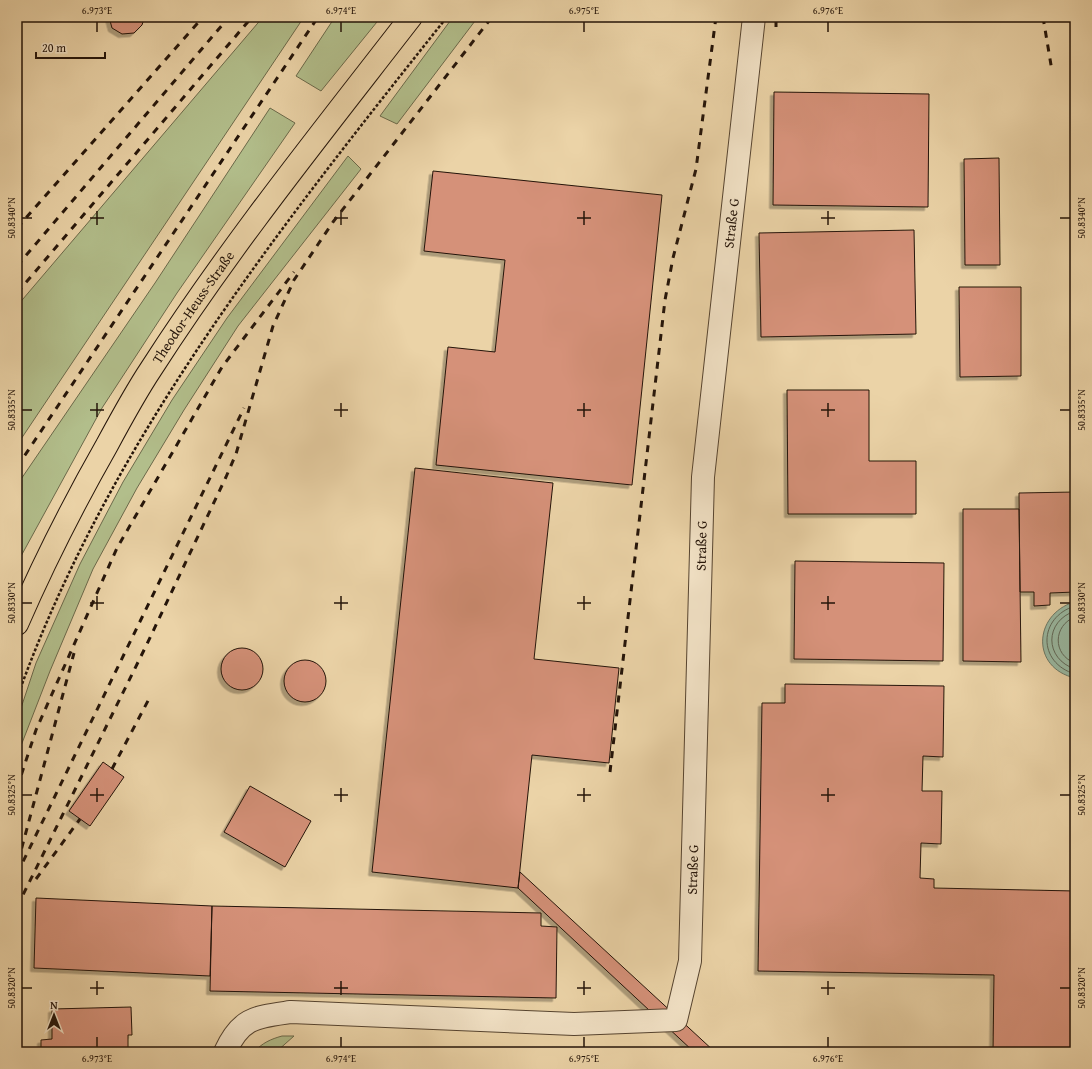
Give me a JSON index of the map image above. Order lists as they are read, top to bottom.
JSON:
{
  "streets": {
    "main road": ["Theodor-Heuss-Straße"],
    "street": ["Straße G"]
  },
  "scale_bar": "20 m",
  "north": "top",
  "coordinates": [
    "6.973°E",
    "6.974°E",
    "6.975°E",
    "6.976°E",
    "50.8340°N",
    "50.8335°N",
    "50.8330°N",
    "50.8325°N",
    "50.8320°N"
  ]
}
